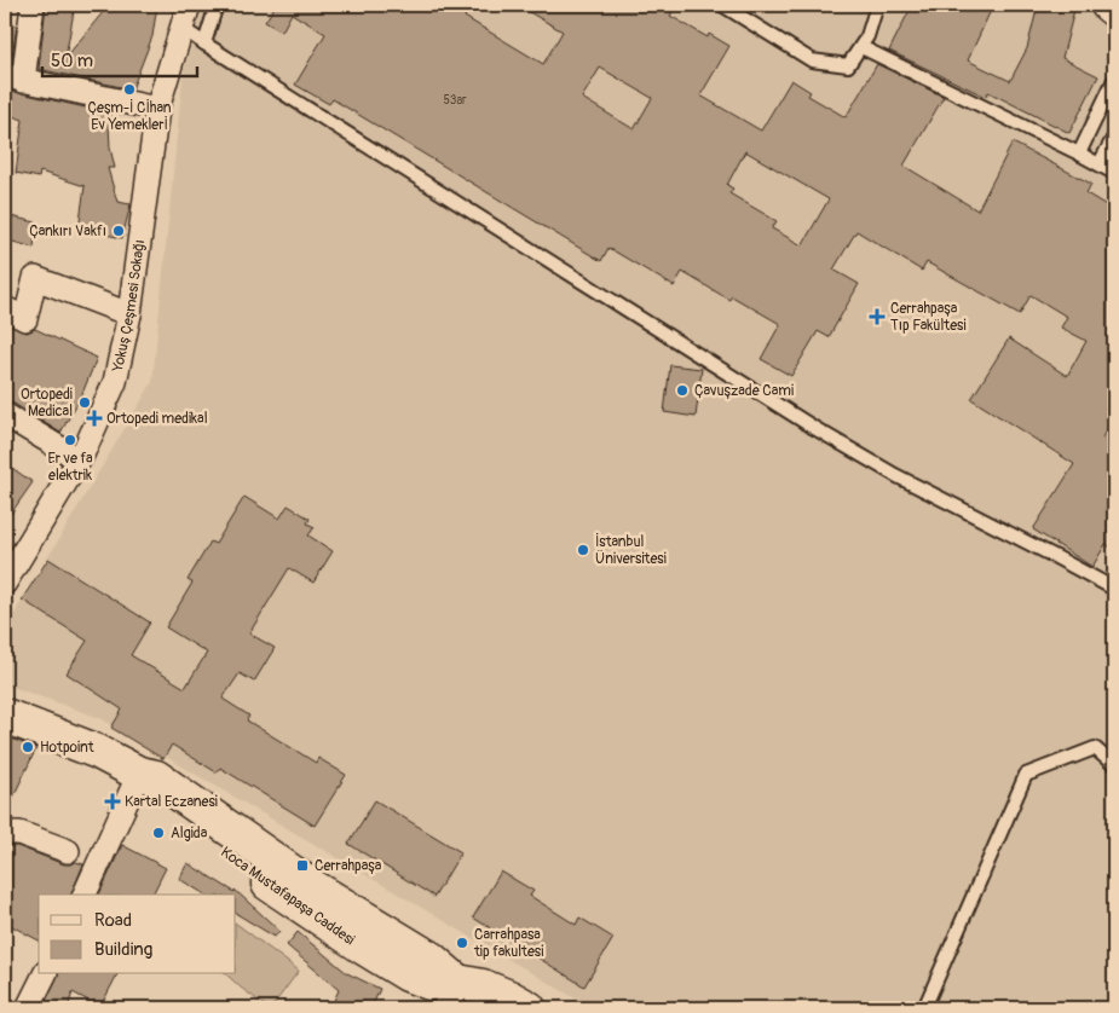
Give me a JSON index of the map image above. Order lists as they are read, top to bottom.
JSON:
{
  "streets": {
    "street": ["Yokuş Çeşmesi Sokağı", "Koca Mustafapaşa Caddesi"]
  },
  "places": {
    "other": [
      "Çeşm-İ Cİhan Ev Yemeklerİ",
      "Çankırı Vakfı",
      "Çavuşzade Cami",
      "Ortopedi Medical",
      "Er ve fa elektrik",
      "İstanbul Üniversitesi",
      "Hotpoint",
      "Algida",
      "Carrahpasa tip fakultesi"
    ],
    "health": ["Cerrahpaşa Tıp Fakültesi", "Ortopedi medikal", "Kartal Eczanesi"],
    "transit": ["Cerrahpaşa"]
  },
  "house_numbers": ["53ar"],
  "legend": ["Road", "Building"],
  "scale_bar": "50 m"
}
